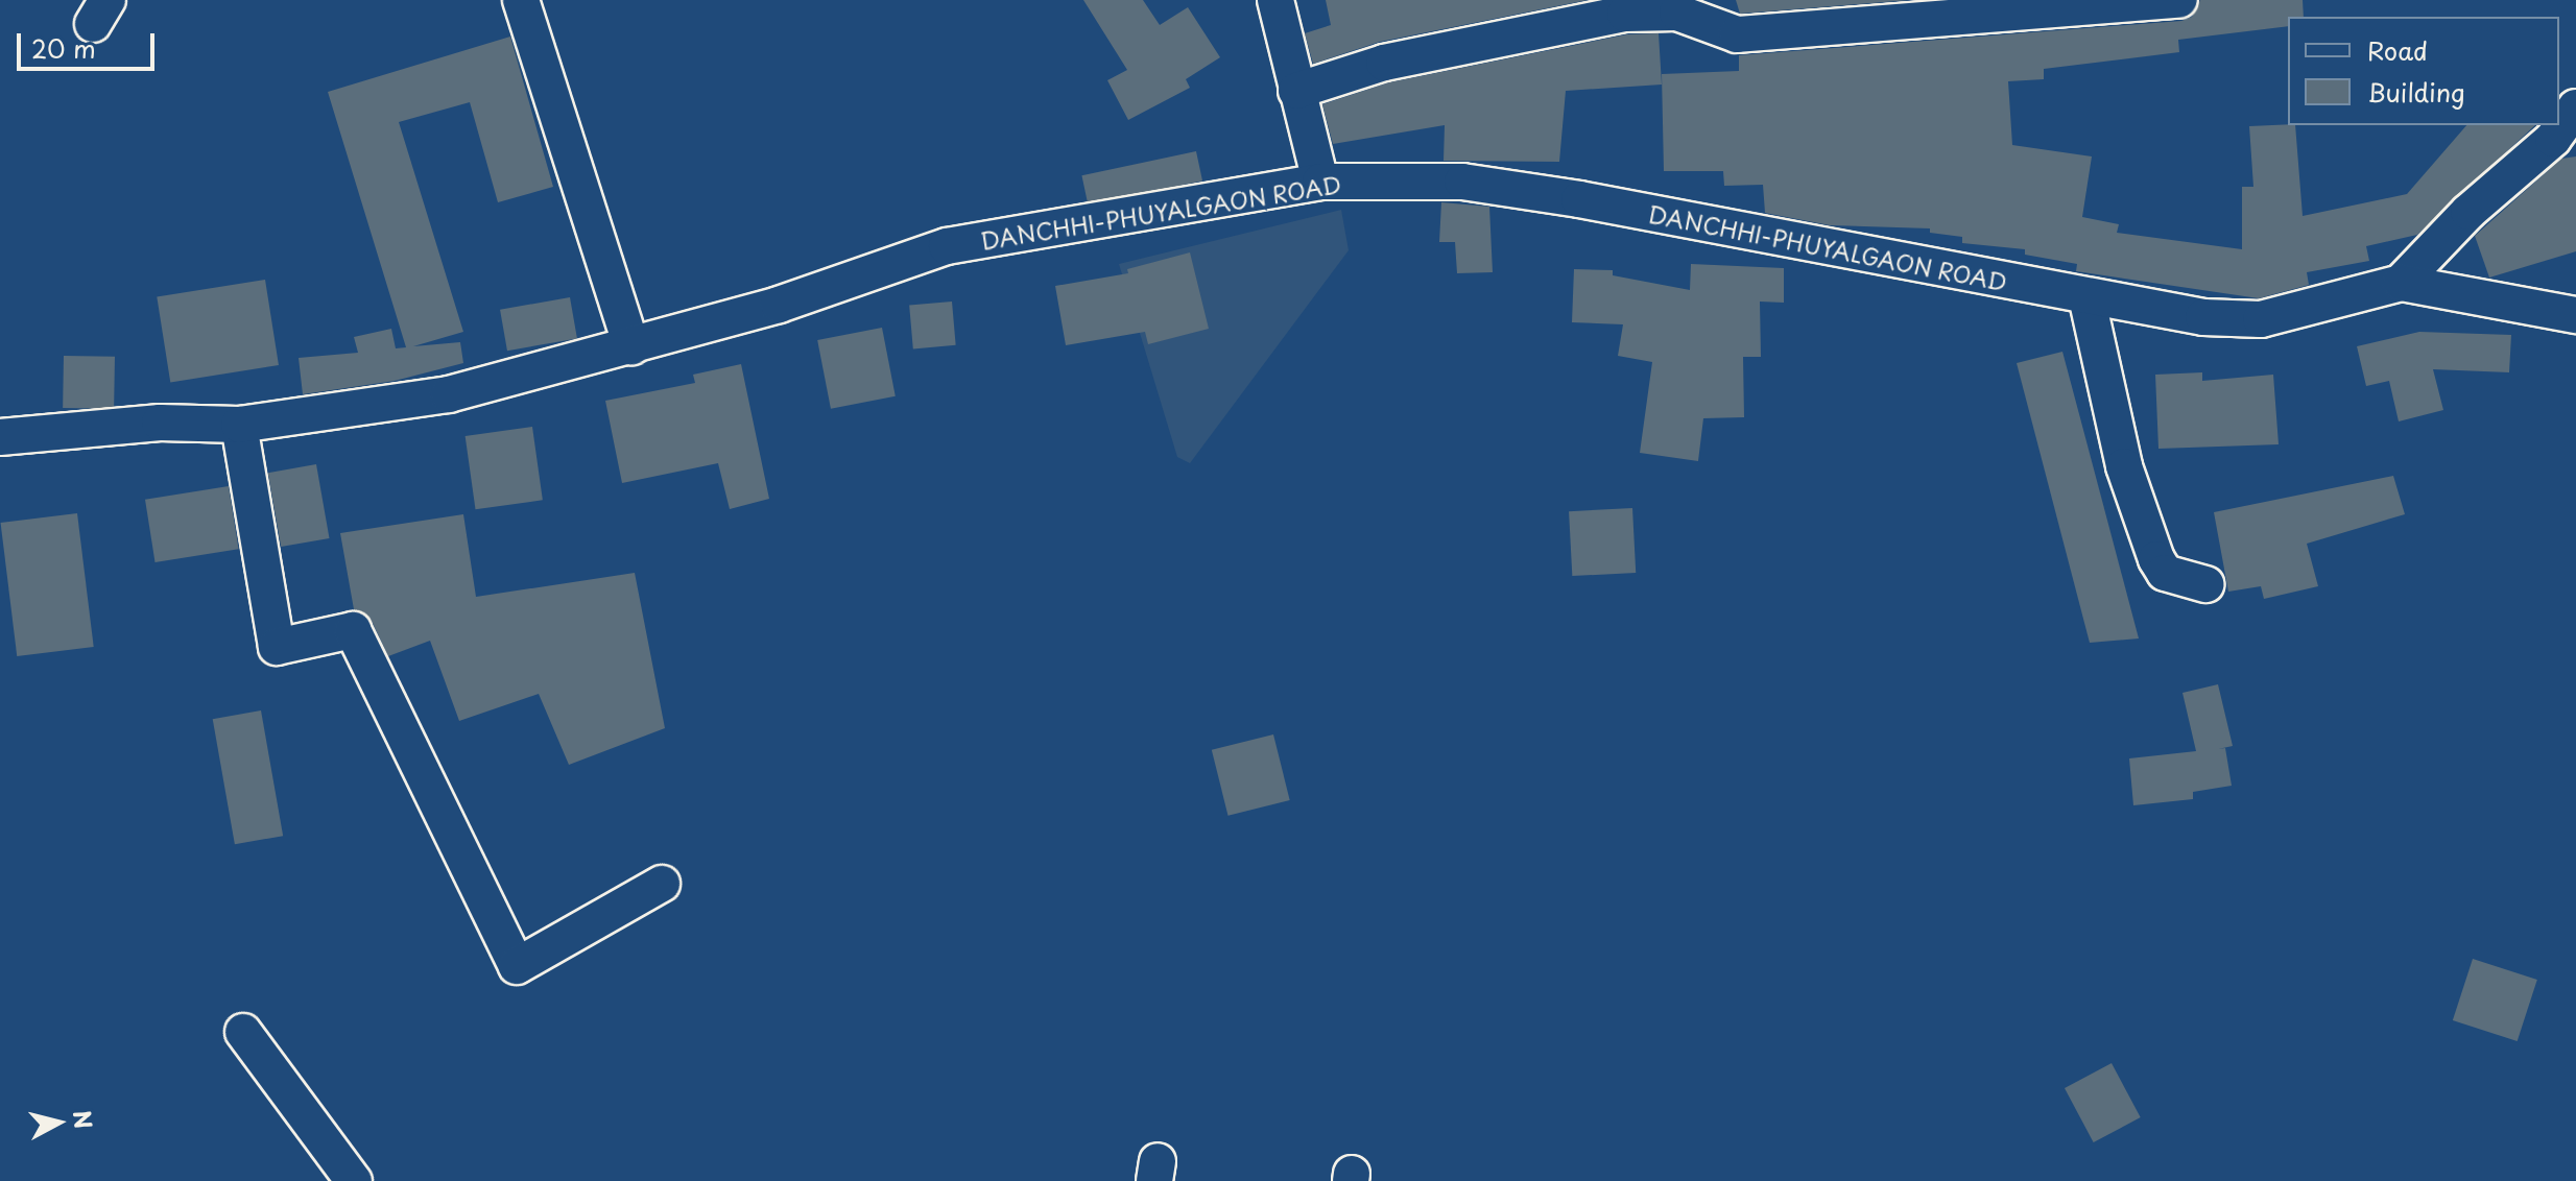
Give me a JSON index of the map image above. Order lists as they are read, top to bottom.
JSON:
{
  "streets": {
    "street": ["DANCHHI-PHUYALGAON ROAD"]
  },
  "legend": ["Road", "Building"],
  "scale_bar": "20 m",
  "north": "right"
}
